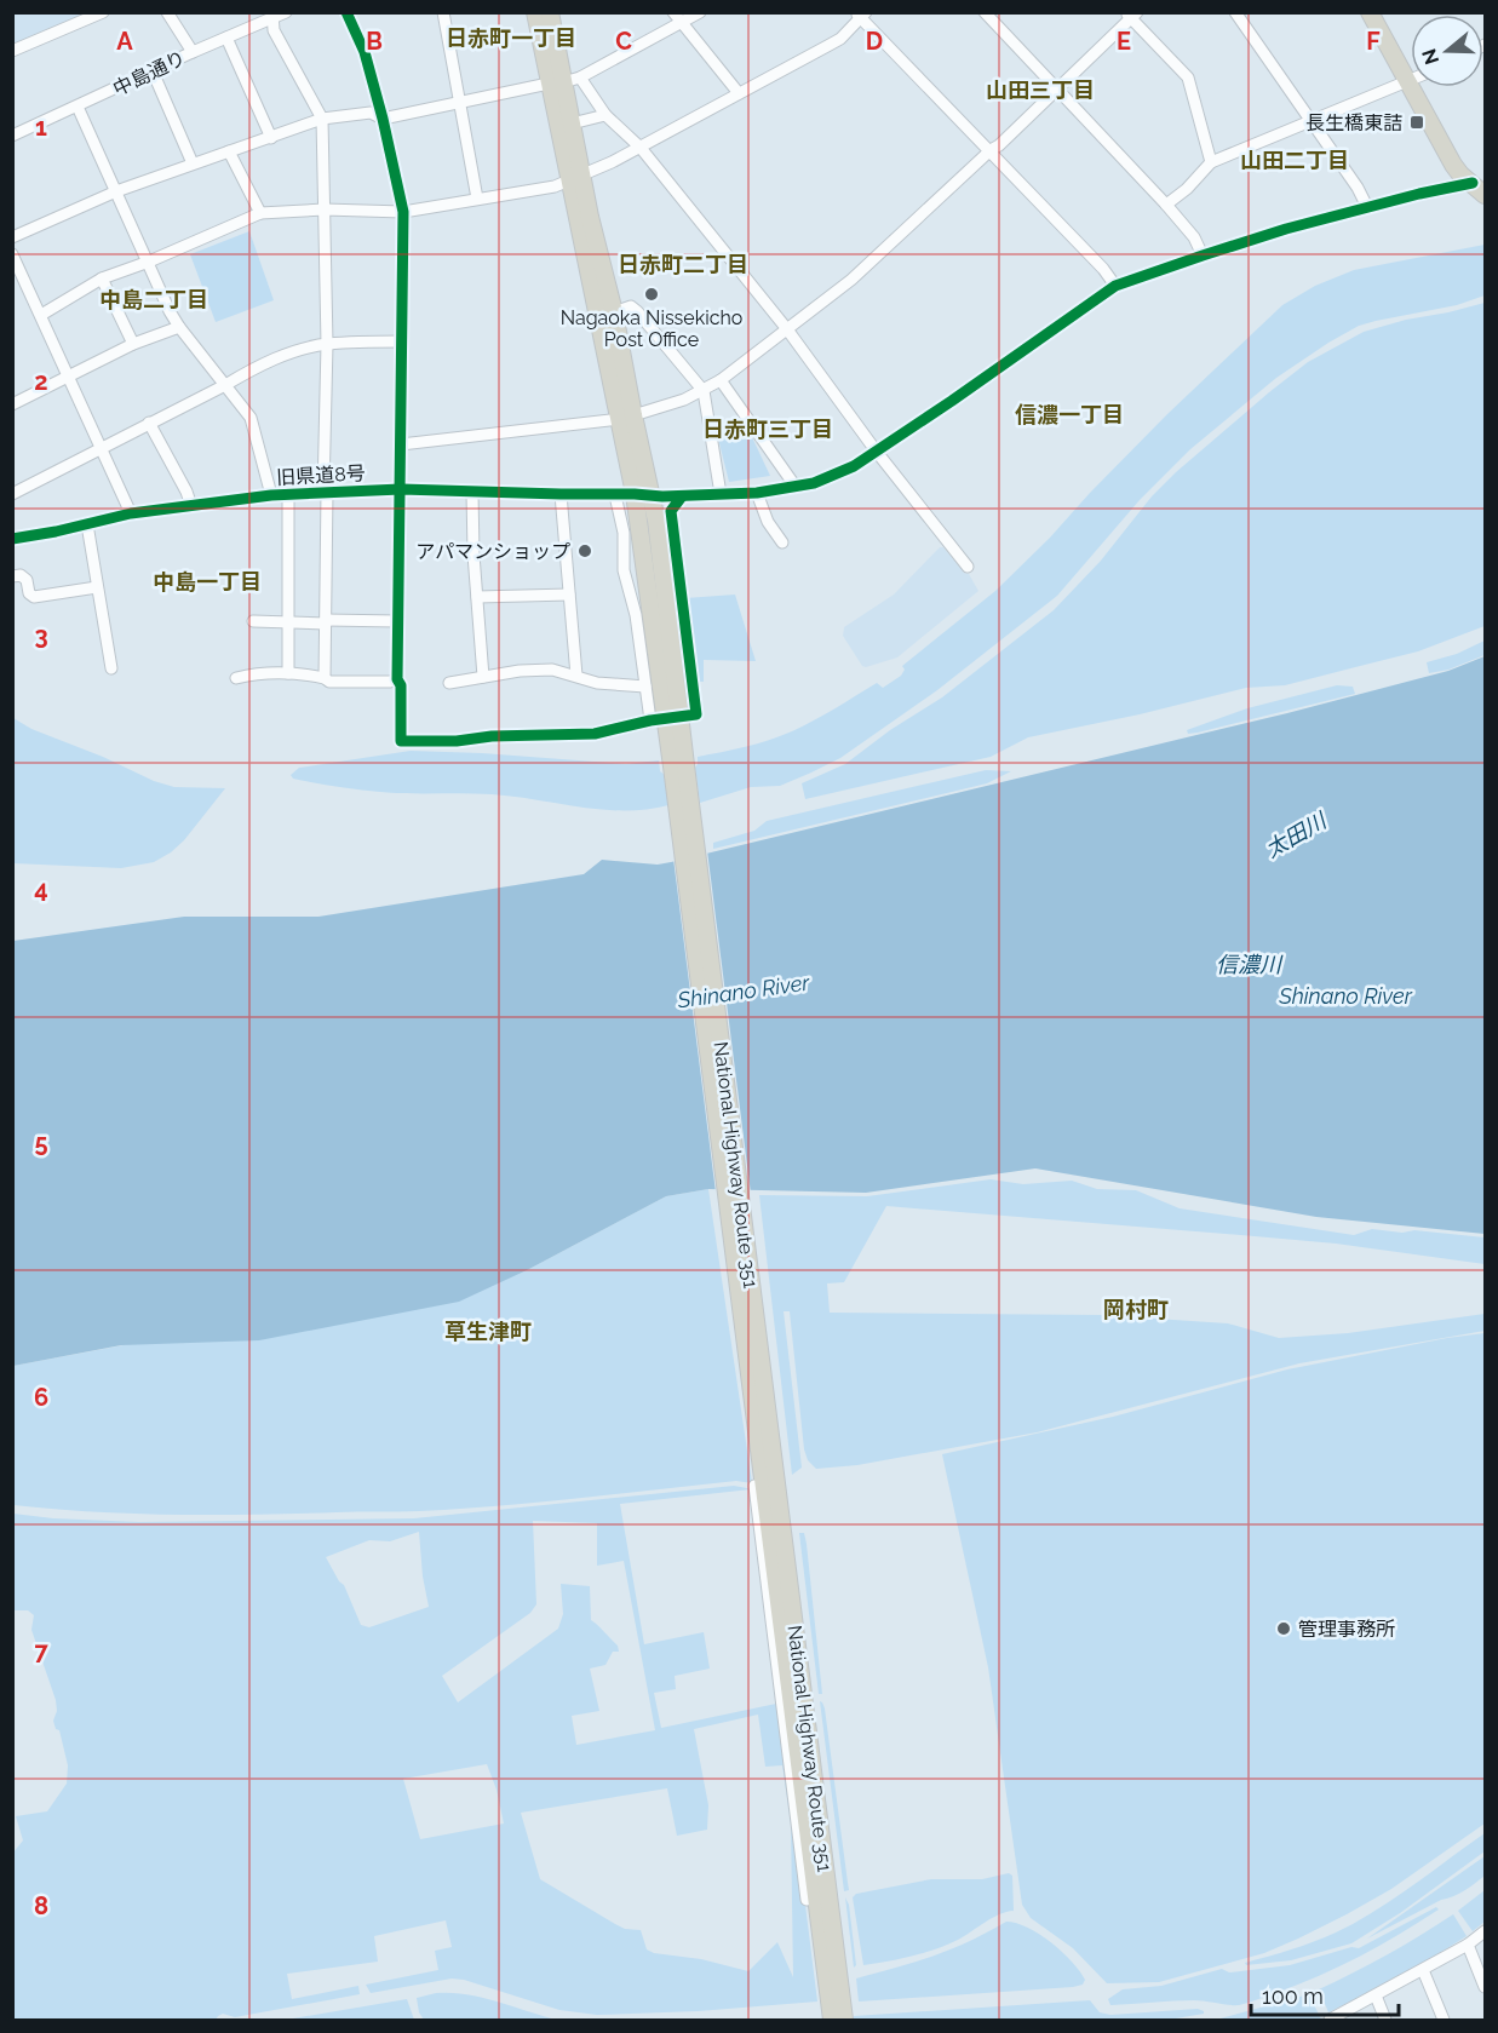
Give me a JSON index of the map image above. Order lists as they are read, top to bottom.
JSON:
{
  "streets": {
    "highway": ["National Highway Route 351"],
    "street": ["中島通り", "旧県道8号"]
  },
  "crossings": [
    ["旧県道8号", "National Highway Route 351"]
  ],
  "districts": [
    "日赤町一丁目",
    "山田三丁目",
    "山田二丁目",
    "日赤町二丁目",
    "中島二丁目",
    "信濃一丁目",
    "日赤町三丁目",
    "中島一丁目",
    "岡村町",
    "草生津町"
  ],
  "water": ["太田川", "信濃川", "Shinano River"],
  "places": {
    "transit": ["長生橋東詰"],
    "other": ["Nagaoka Nissekicho Post Office", "アパマンショップ", "管理事務所"]
  },
  "scale_bar": "100 m",
  "north": "left",
  "grid": {
    "columns": [
      "A",
      "B",
      "C",
      "D",
      "E",
      "F"
    ],
    "rows": [
      "1",
      "2",
      "3",
      "4",
      "5",
      "6",
      "7",
      "8"
    ]
  }
}
